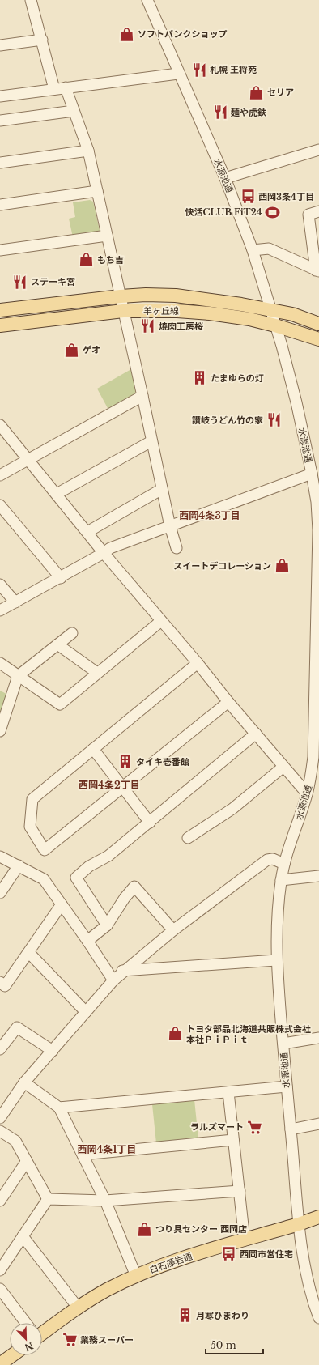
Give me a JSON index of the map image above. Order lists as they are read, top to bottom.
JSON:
{
  "streets": {
    "main road": ["羊ヶ丘線", "白石藻岩通"],
    "street": ["水源池通"]
  },
  "crossings": [
    ["水源池通", "羊ヶ丘線"],
    ["水源池通", "白石藻岩通"]
  ],
  "districts": ["西岡4条3丁目", "西岡4条2丁目", "西岡4条1丁目"],
  "places": {
    "shop": [
      "ソフトバンクショップ",
      "セリア",
      "もち吉",
      "ゲオ",
      "スイートデコレーション",
      "トヨタ部品北海道共販株式会社 本社ＰｉＰｉｔ",
      "つり具センター 西岡店"
    ],
    "restaurant": [
      "札幌 王将苑",
      "麺や虎鉄",
      "ステーキ宮",
      "焼肉工房桜",
      "讃岐うどん竹の家"
    ],
    "bus stop": ["西岡3条4丁目", "西岡市営住宅"],
    "sports": ["快活CLUB FiT24"],
    "building": ["たまゆらの灯", "タイキ壱番館", "月寒ひまわり"],
    "supermarket": ["ラルズマート", "業務スーパー"]
  },
  "scale_bar": "50 m",
  "north": "bottom right"
}
